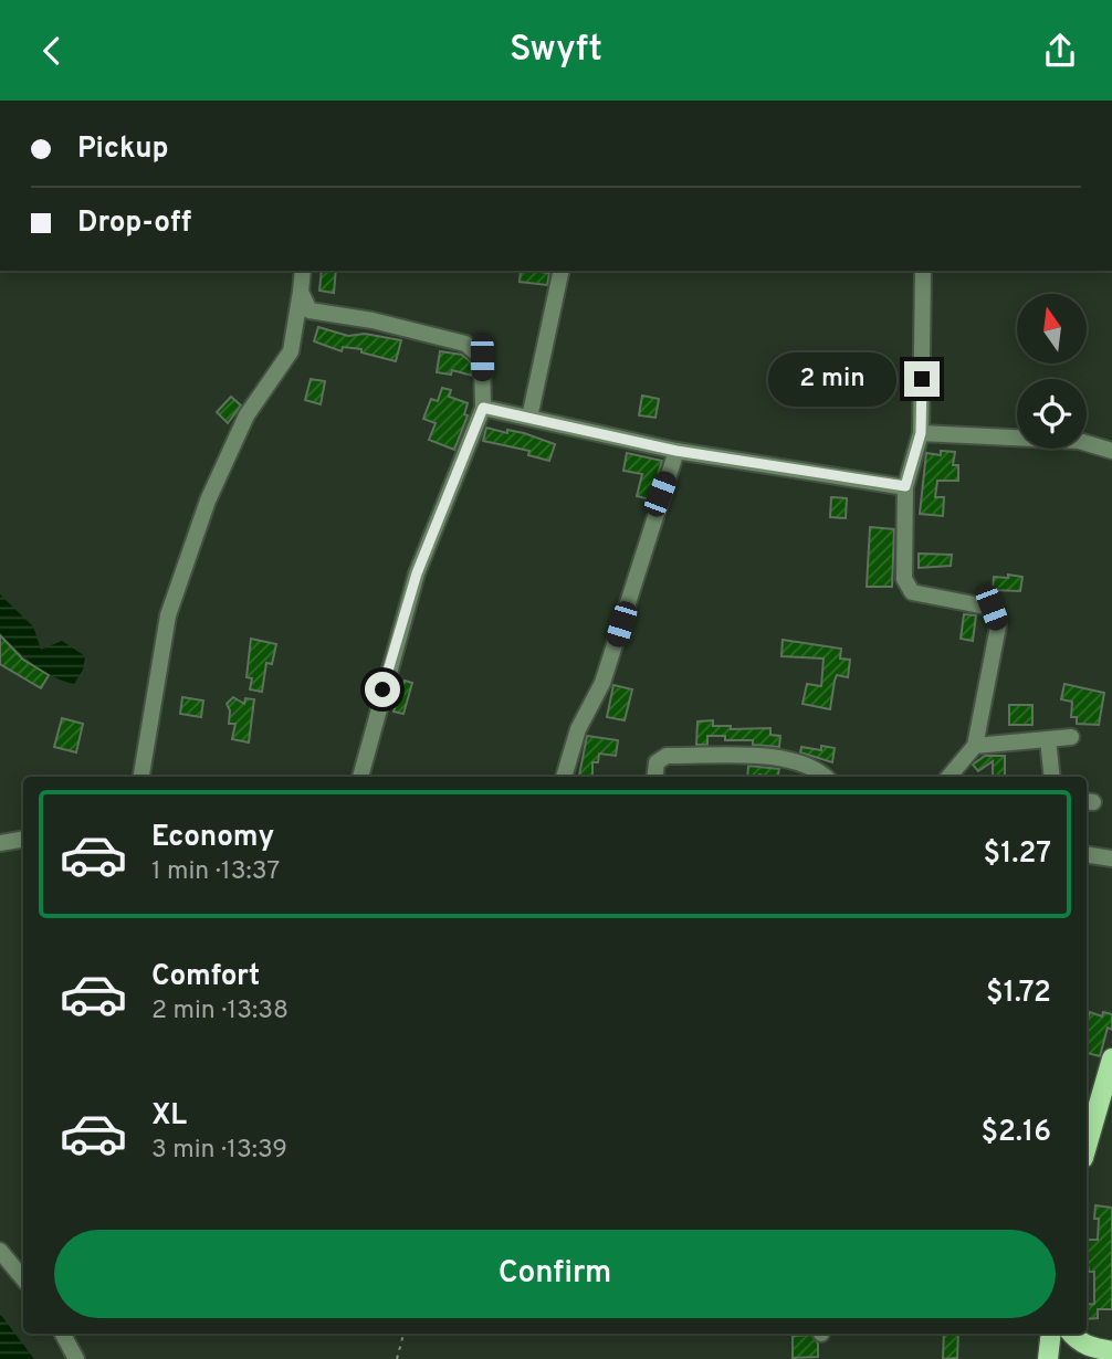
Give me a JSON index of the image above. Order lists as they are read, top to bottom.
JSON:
{
  "north": "top",
  "page": {
    "header": "Swyft",
    "banner": ["Pickup", "Drop-off"],
    "bubble": "2 min",
    "list": [
      {
        "name": "Economy",
        "note": "1 min · 13:37",
        "value": "$1.27"
      },
      {
        "name": "Comfort",
        "note": "2 min · 13:38",
        "value": "$1.72"
      },
      {
        "name": "XL",
        "note": "3 min · 13:39",
        "value": "$2.16"
      }
    ],
    "buttons": "Confirm"
  }
}
